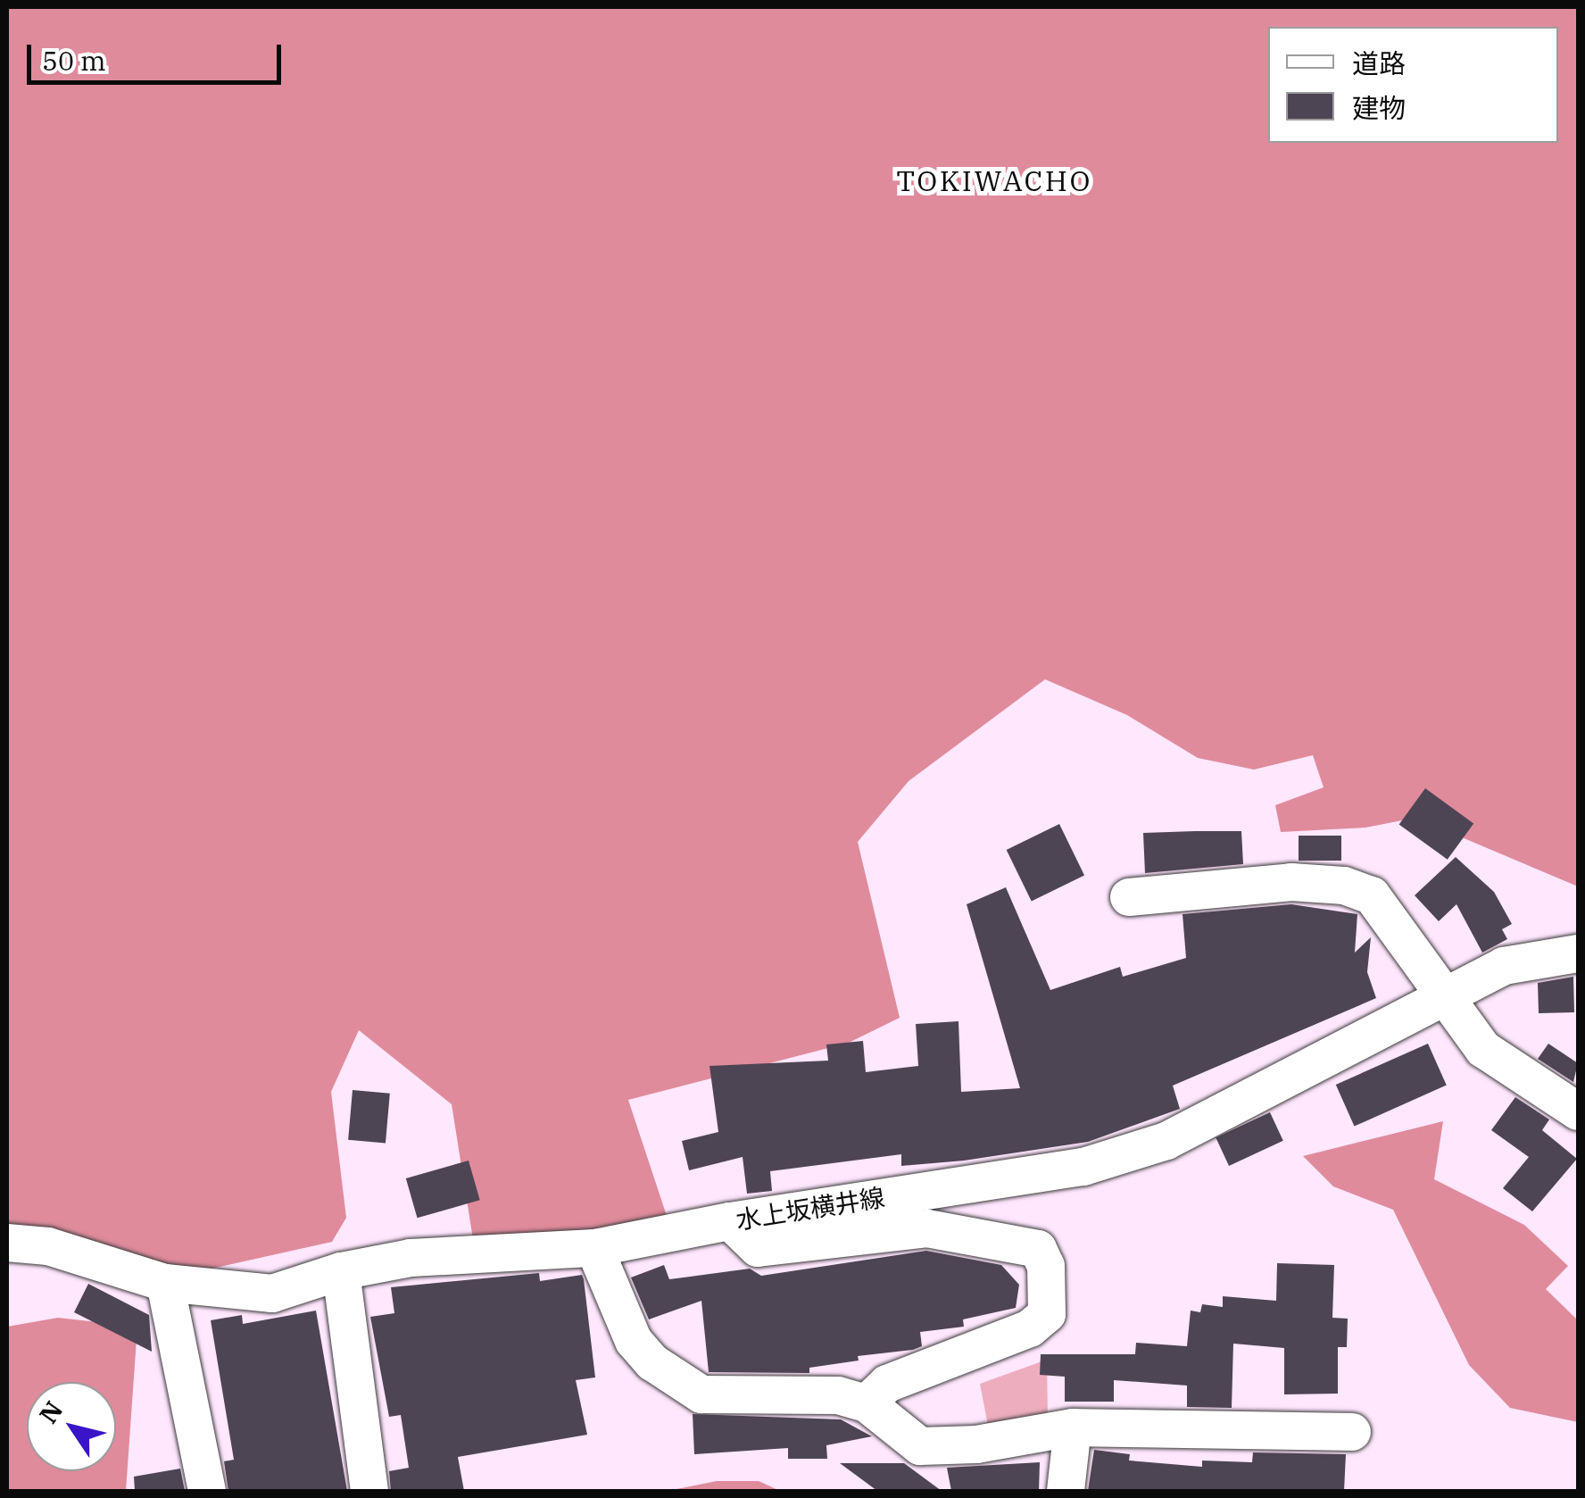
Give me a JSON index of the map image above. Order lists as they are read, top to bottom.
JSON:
{
  "streets": {
    "street": ["水上坂横井線"]
  },
  "districts": ["TOKIWACHO"],
  "legend": ["道路", "建物"],
  "scale_bar": "50 m",
  "north": "top left"
}
